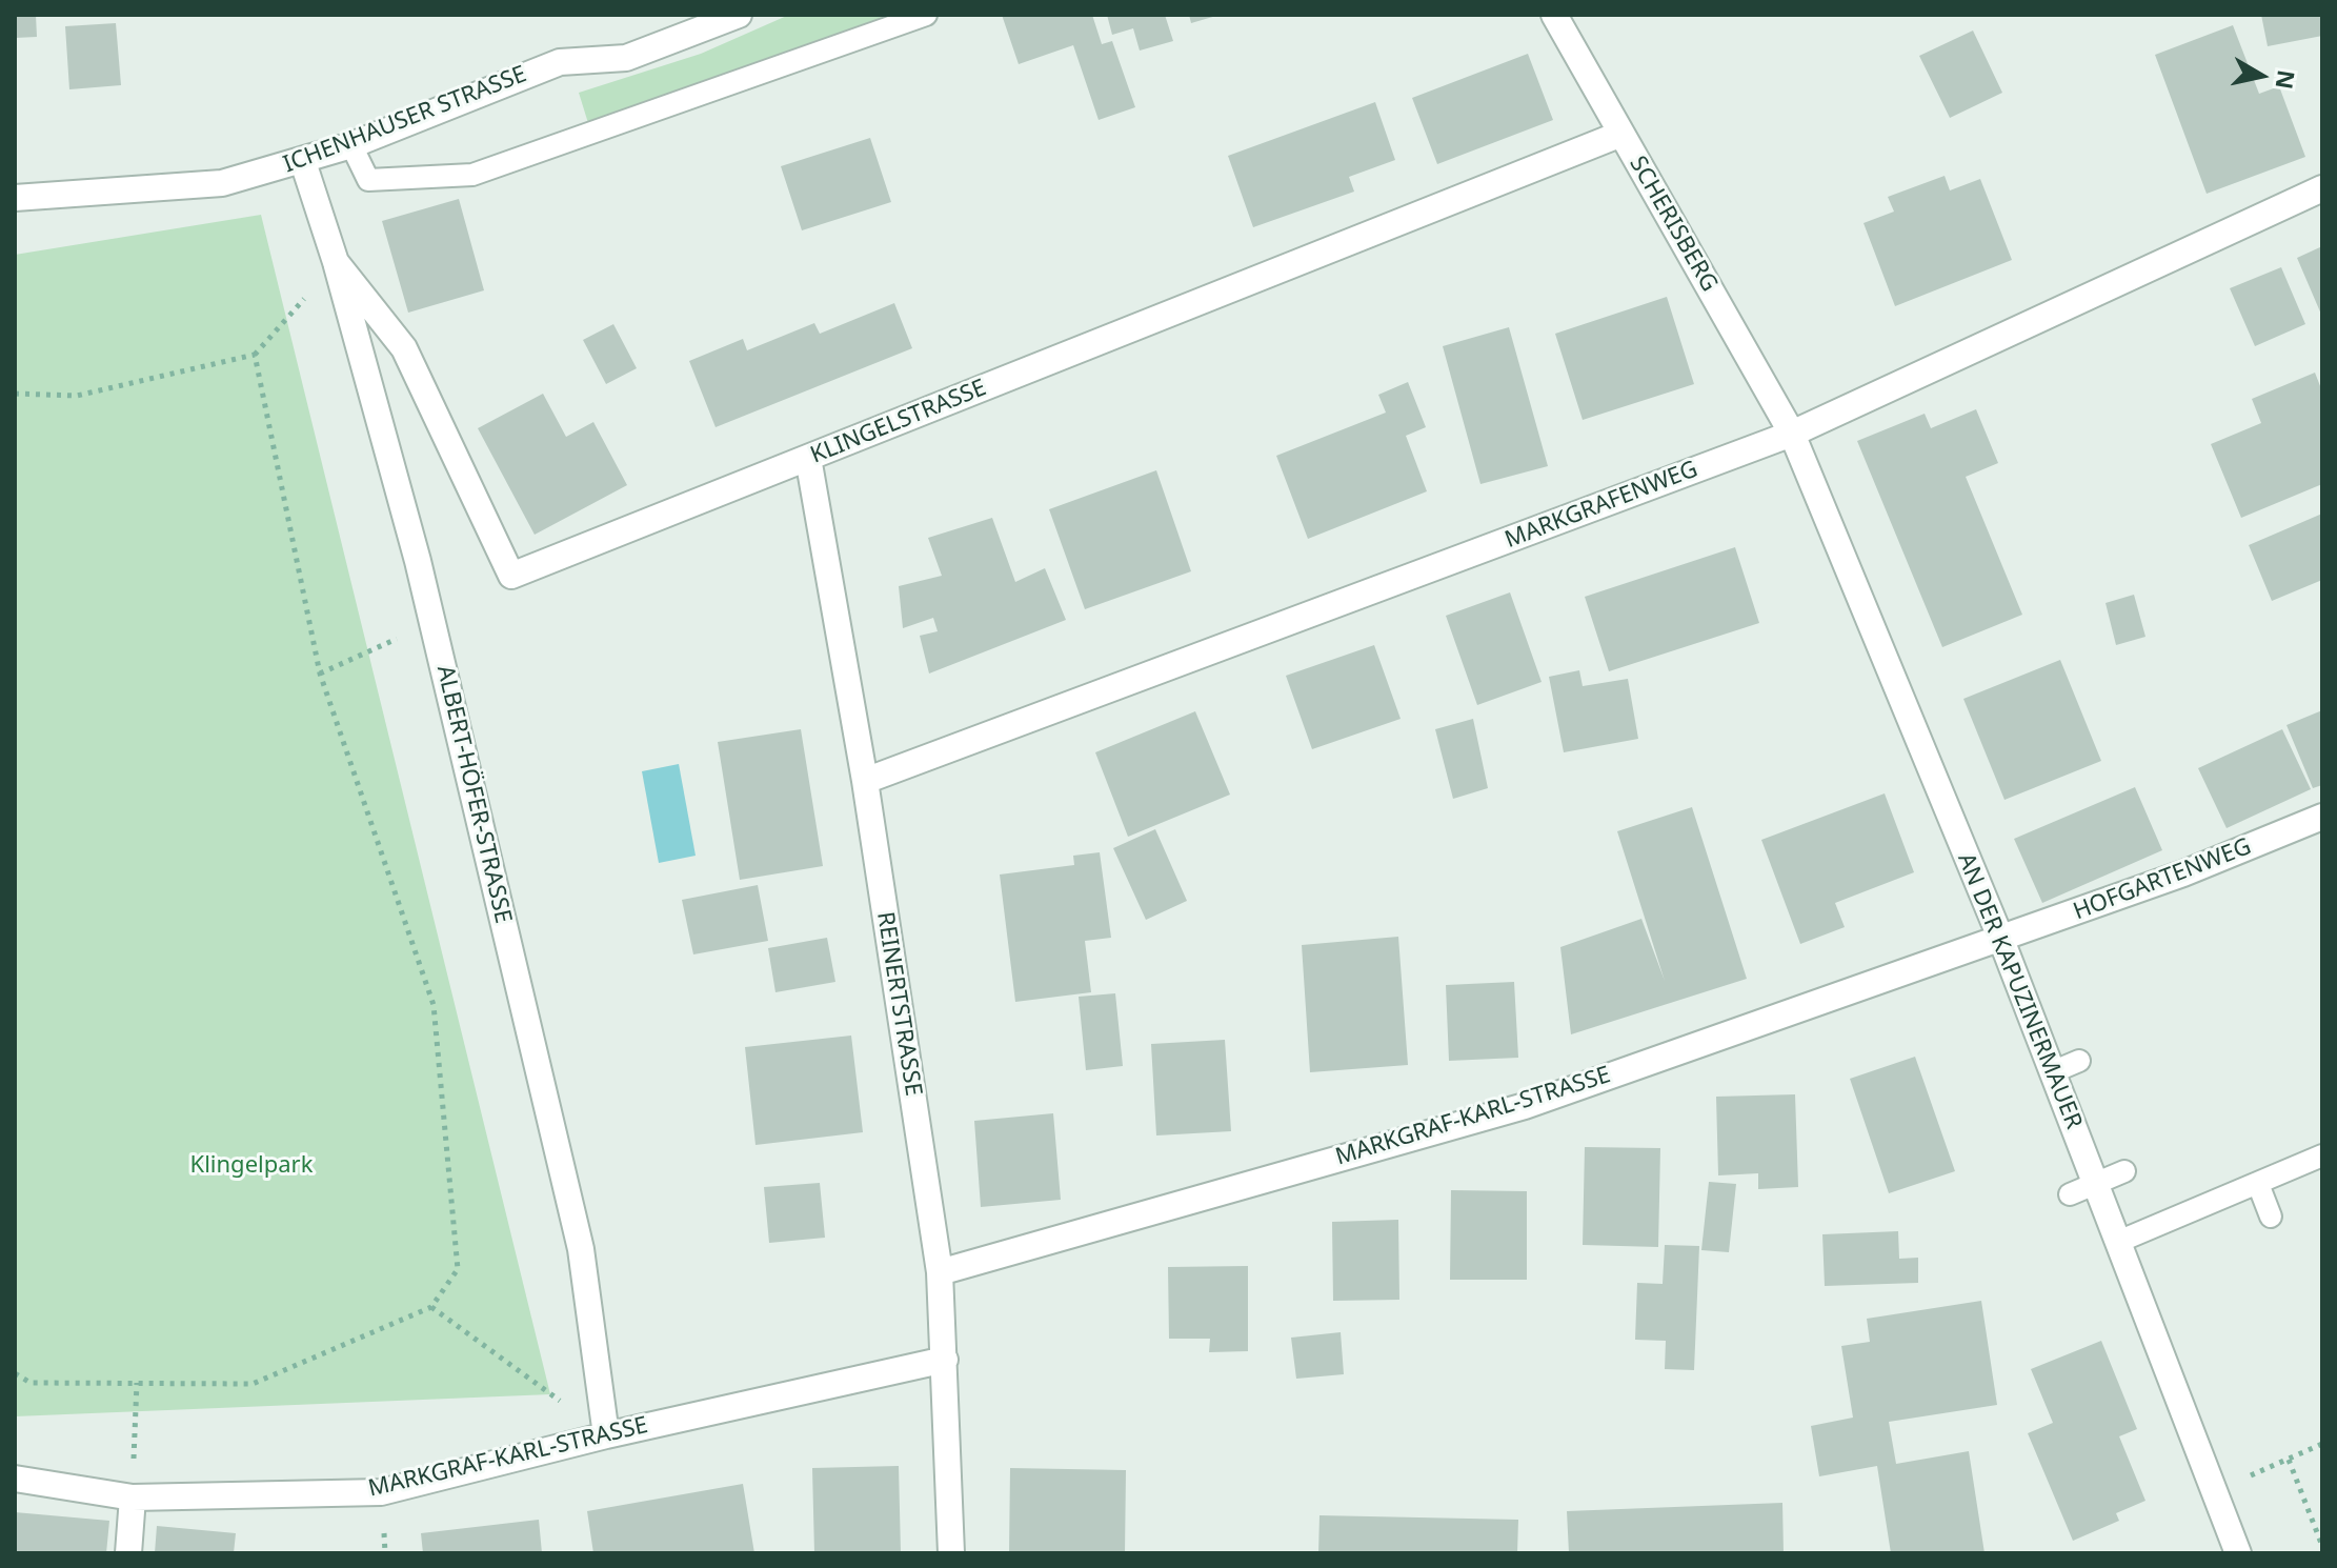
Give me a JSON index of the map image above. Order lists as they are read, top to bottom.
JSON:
{
  "streets": {
    "street": [
      "ICHENHAUSER STRASSE",
      "SCHERISBERG",
      "KLINGELSTRASSE",
      "MARKGRAFENWEG",
      "ALBERT-HÖFER-STRASSE",
      "HOFGARTENWEG",
      "AN DER KAPUZINERMAUER",
      "REINERTSTRASSE",
      "MARKGRAF-KARL-STRASSE"
    ]
  },
  "crossings": [
    ["ICHENHAUSER STRASSE", "ALBERT-HÖFER-STRASSE"],
    ["SCHERISBERG", "KLINGELSTRASSE"],
    ["SCHERISBERG", "MARKGRAFENWEG"],
    ["SCHERISBERG", "AN DER KAPUZINERMAUER"],
    ["KLINGELSTRASSE", "ALBERT-HÖFER-STRASSE"],
    ["KLINGELSTRASSE", "REINERTSTRASSE"],
    ["MARKGRAFENWEG", "AN DER KAPUZINERMAUER"],
    ["MARKGRAFENWEG", "REINERTSTRASSE"],
    ["ALBERT-HÖFER-STRASSE", "MARKGRAF-KARL-STRASSE"],
    ["HOFGARTENWEG", "AN DER KAPUZINERMAUER"],
    ["HOFGARTENWEG", "MARKGRAF-KARL-STRASSE"],
    ["AN DER KAPUZINERMAUER", "MARKGRAF-KARL-STRASSE"],
    ["REINERTSTRASSE", "MARKGRAF-KARL-STRASSE"]
  ],
  "parks": ["Klingelpark"],
  "north": "right"
}
